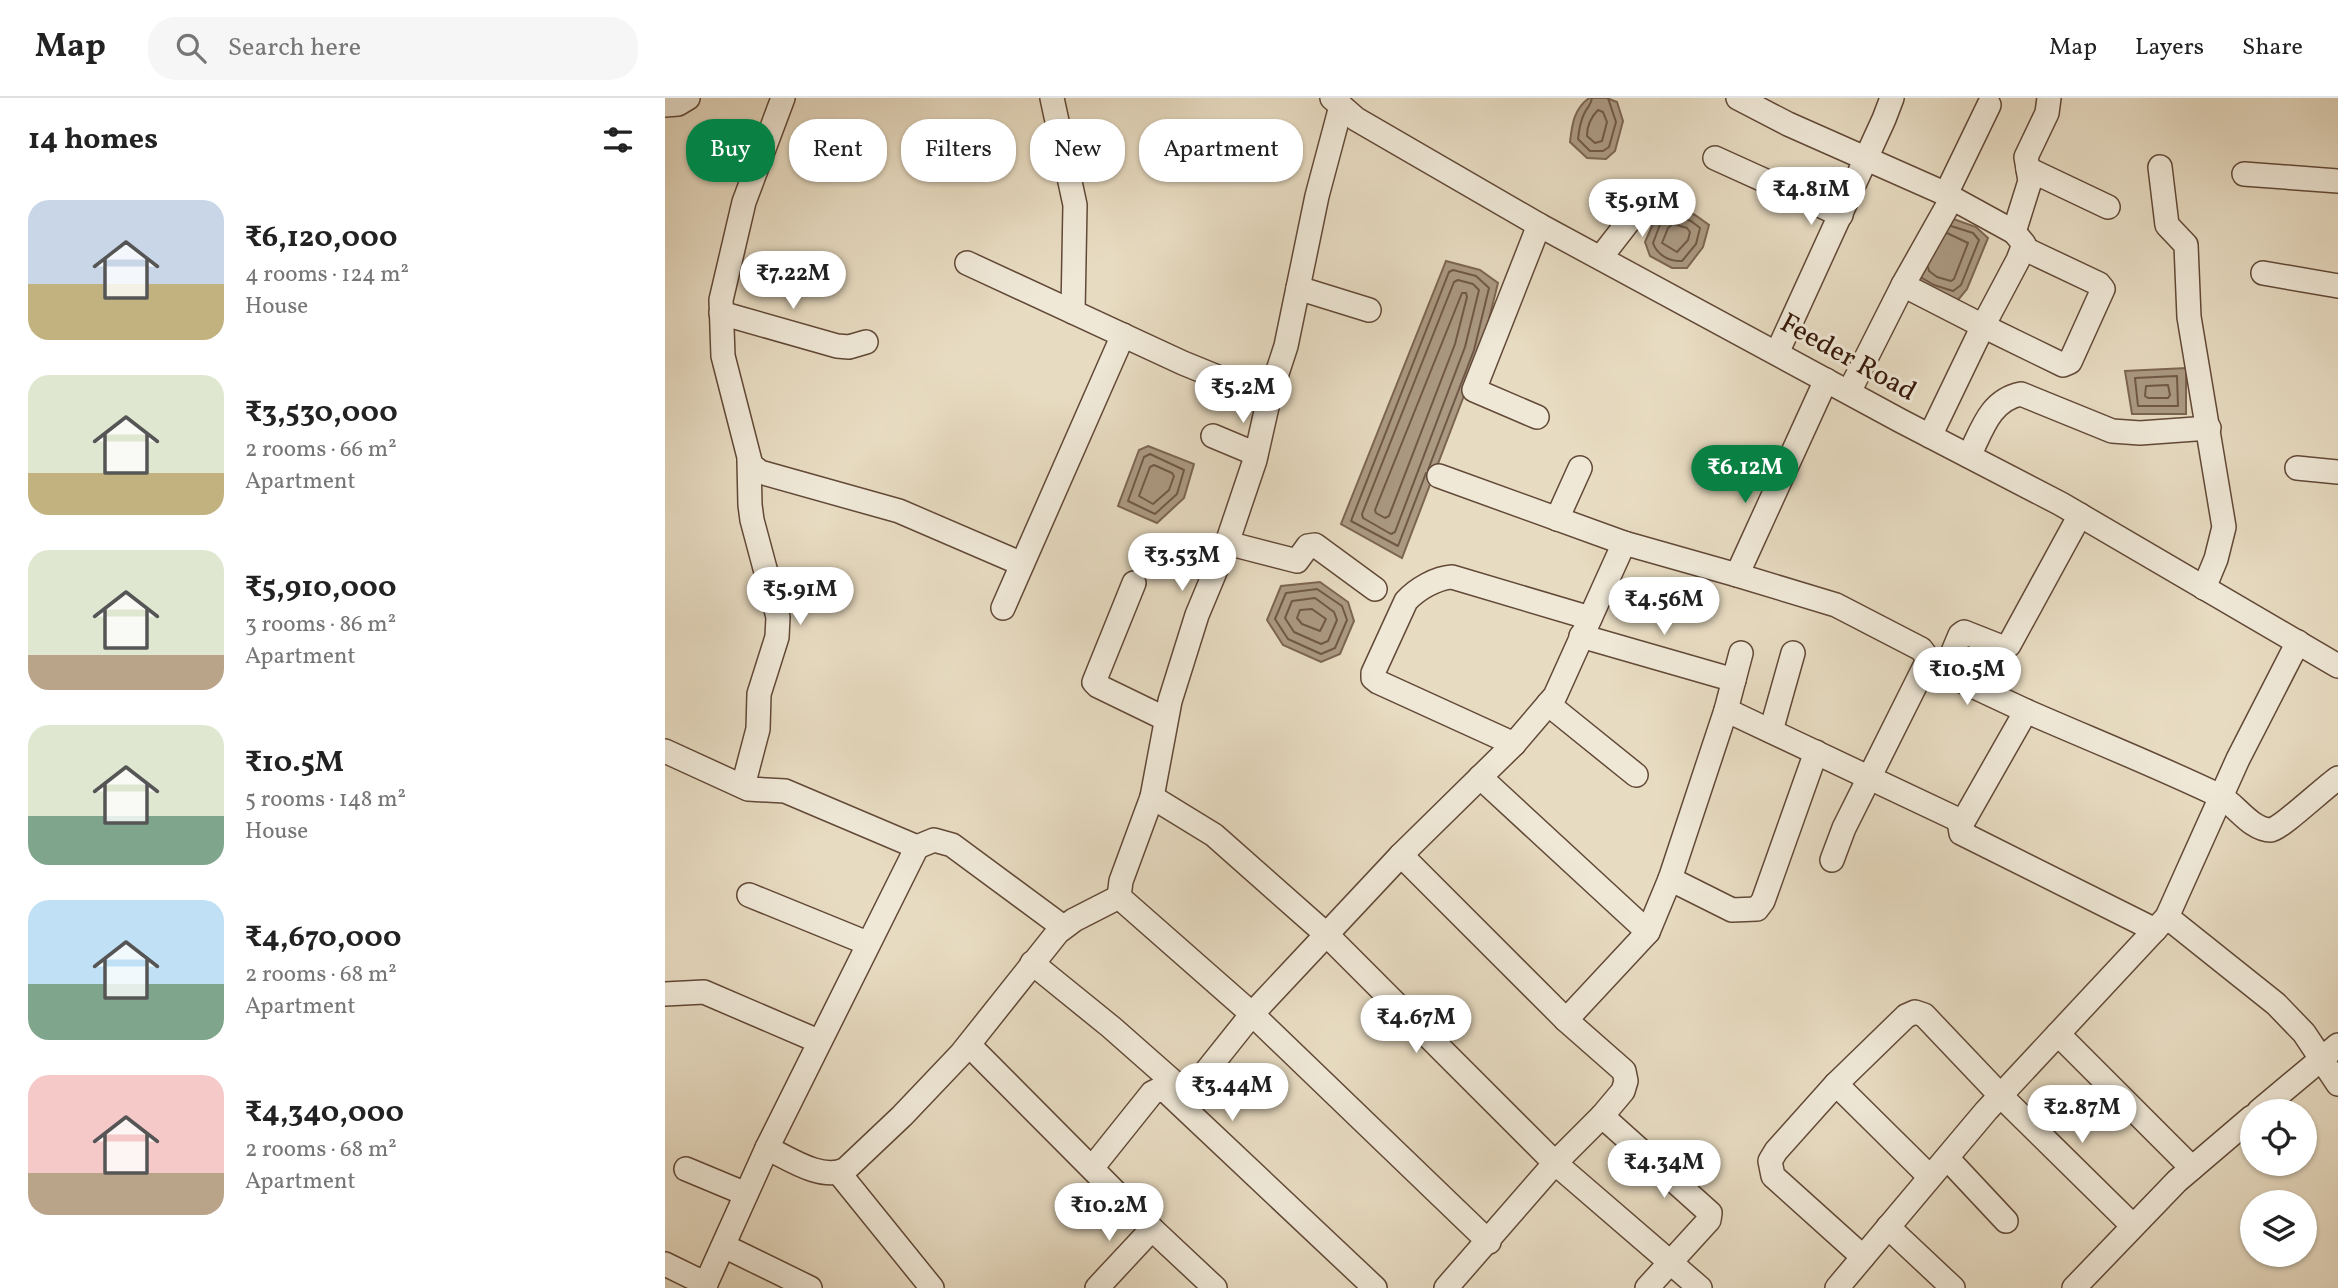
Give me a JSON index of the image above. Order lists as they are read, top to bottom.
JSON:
{
  "streets": {
    "street": ["Feeder Road"]
  },
  "page": {
    "header": "Map",
    "search": "Search here",
    "nav": ["Map", "Layers", "Share"],
    "heading": "14 homes",
    "chip": [
      "Buy",
      "Rent",
      "Filters",
      "New",
      "Apartment"
    ],
    "price": [
      "₹4.81M",
      "₹5.91M",
      "₹7.22M",
      "₹5.2M",
      "₹6.12M",
      "₹3.53M",
      "₹5.91M",
      "₹4.56M",
      "₹10.5M",
      "₹4.67M",
      "₹3.44M",
      "₹2.87M",
      "₹4.34M",
      "₹10.2M"
    ],
    "list": [
      {
        "name": "₹6,120,000",
        "note": "4 rooms · 124 m² · House"
      },
      {
        "name": "₹3,530,000",
        "note": "2 rooms · 66 m² · Apartment"
      },
      {
        "name": "₹5,910,000",
        "note": "3 rooms · 86 m² · Apartment"
      },
      {
        "name": "₹10.5M",
        "note": "5 rooms · 148 m² · House"
      },
      {
        "name": "₹4,670,000",
        "note": "2 rooms · 68 m² · Apartment"
      },
      {
        "name": "₹4,340,000",
        "note": "2 rooms · 68 m² · Apartment"
      }
    ]
  }
}
